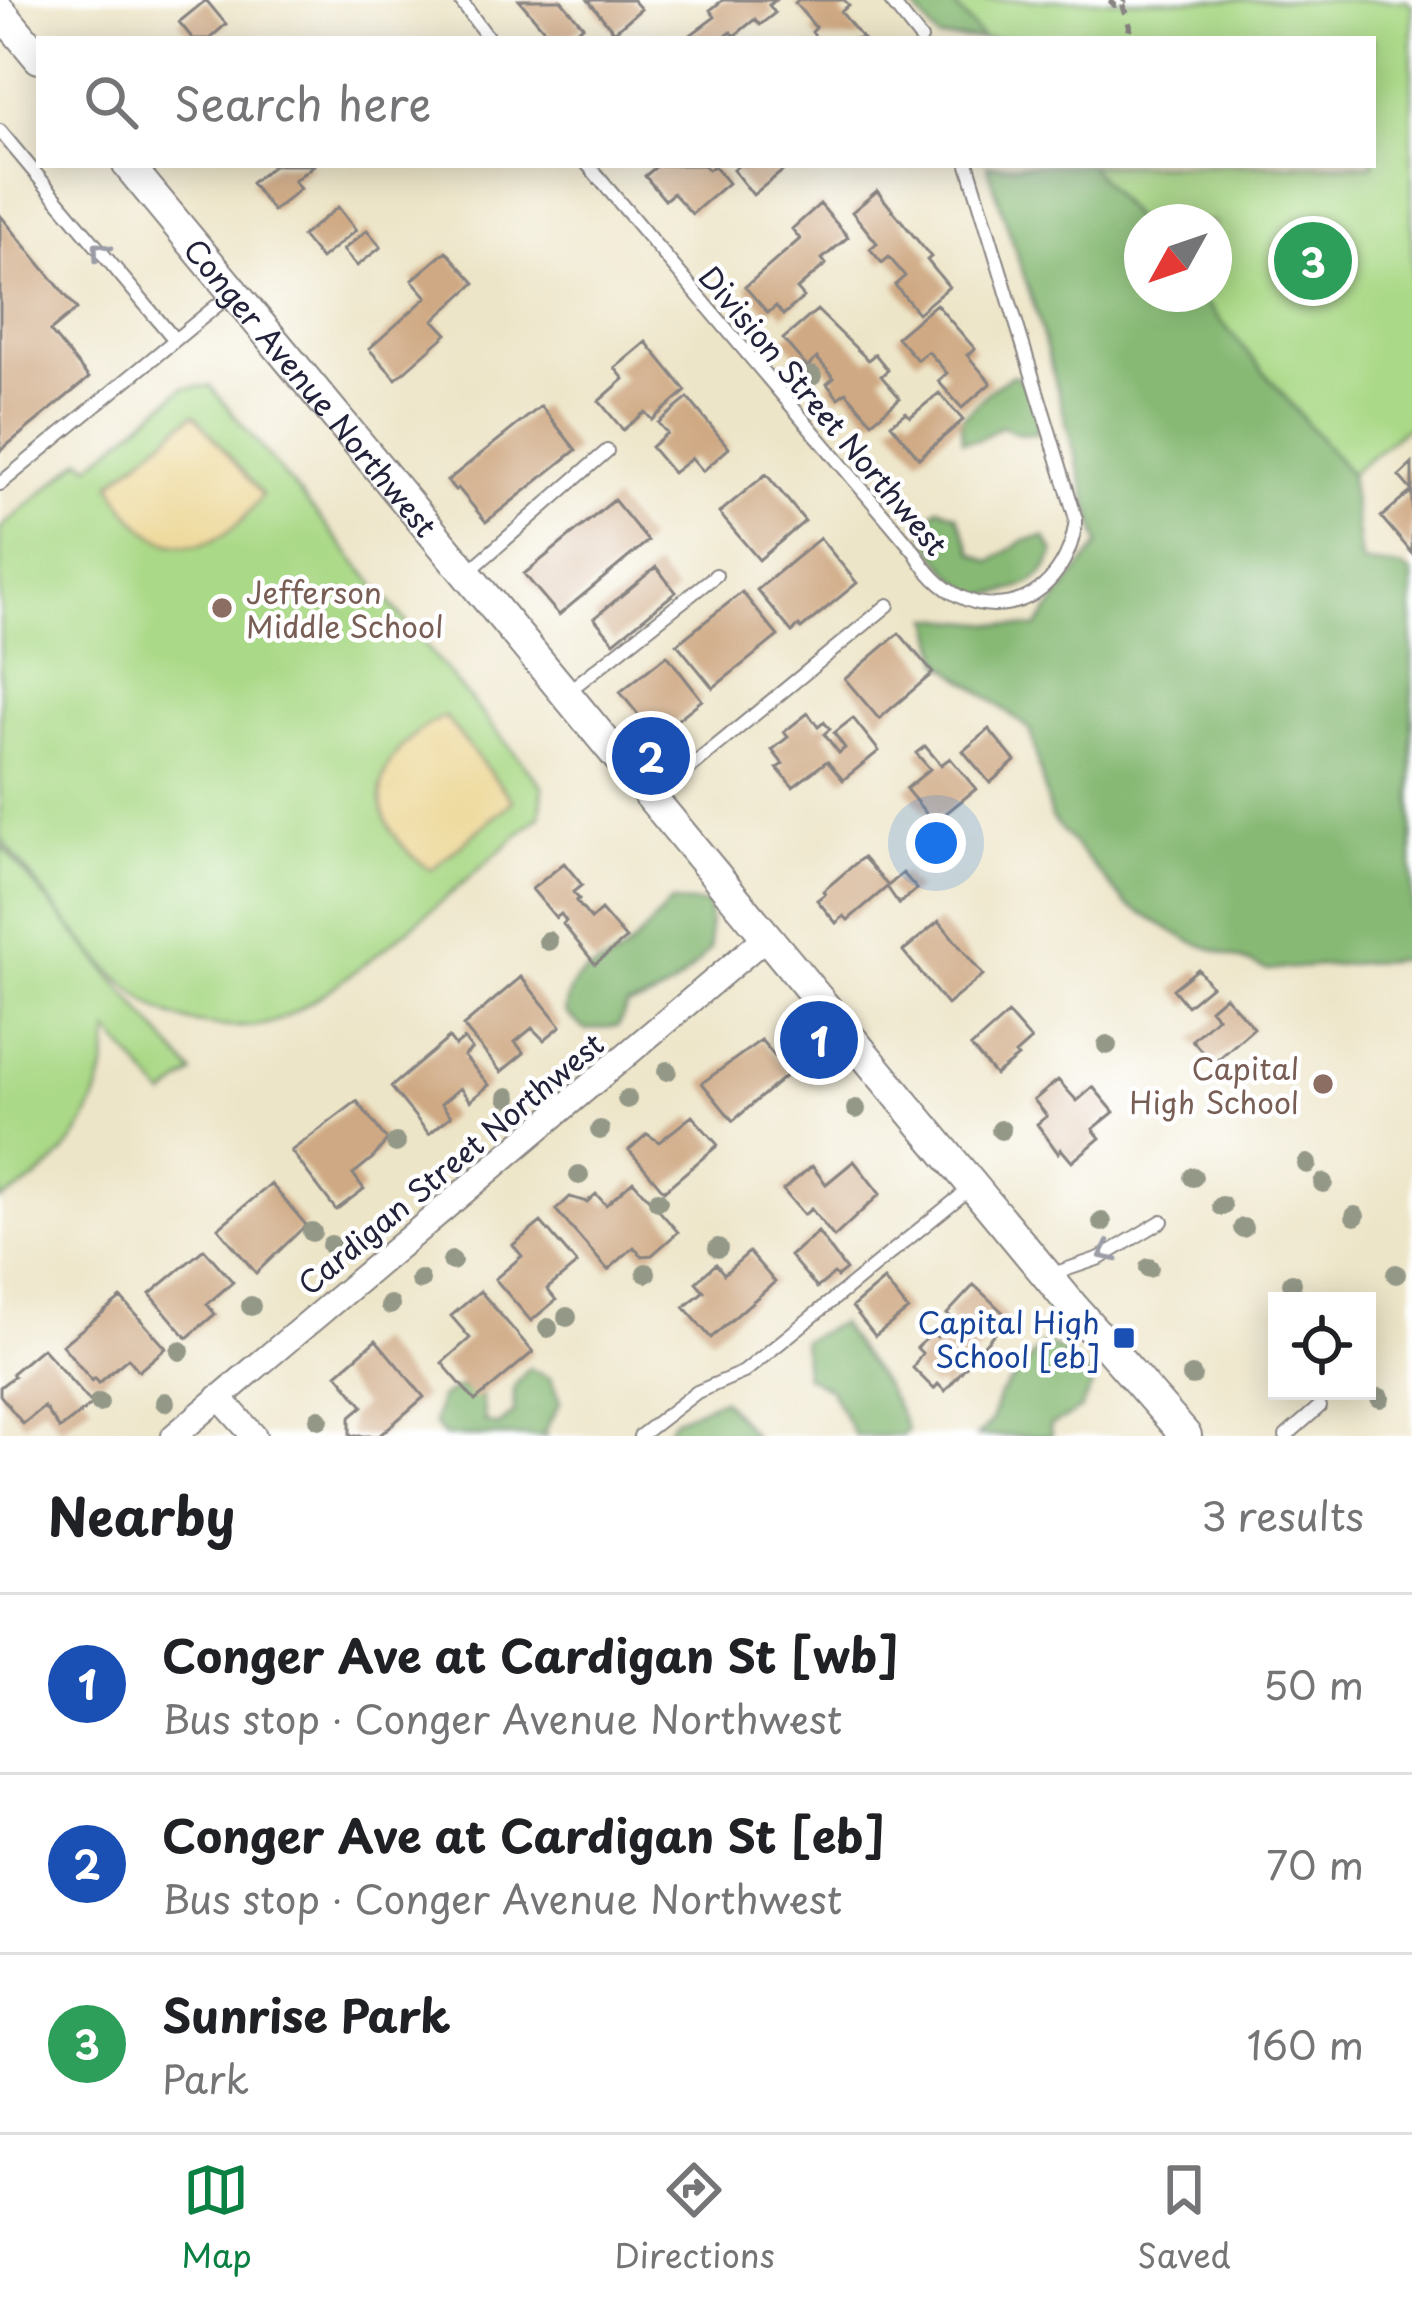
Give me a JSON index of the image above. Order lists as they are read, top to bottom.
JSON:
{
  "streets": {
    "street": ["Conger Avenue Northwest", "Cardigan Street Northwest"],
    "lane": ["Division Street Northwest"]
  },
  "crossings": [
    ["Conger Avenue Northwest", "Cardigan Street Northwest"]
  ],
  "places": {
    "other": ["Jefferson Middle School", "Capital High School"],
    "transit": ["Capital High School [eb]"]
  },
  "north": "bottom left",
  "page": {
    "search": "Search here",
    "pins": ["3", "2", "1"],
    "heading": ["Nearby", "3 results"],
    "list": [
      {
        "mark": "1",
        "name": "Conger Ave at Cardigan St [wb]",
        "note": "Bus stop · Conger Avenue Northwest",
        "value": "50 m"
      },
      {
        "mark": "2",
        "name": "Conger Ave at Cardigan St [eb]",
        "note": "Bus stop · Conger Avenue Northwest",
        "value": "70 m"
      },
      {
        "mark": "3",
        "name": "Sunrise Park",
        "note": "Park",
        "value": "160 m"
      }
    ],
    "nav": ["Map", "Directions", "Saved"]
  }
}
